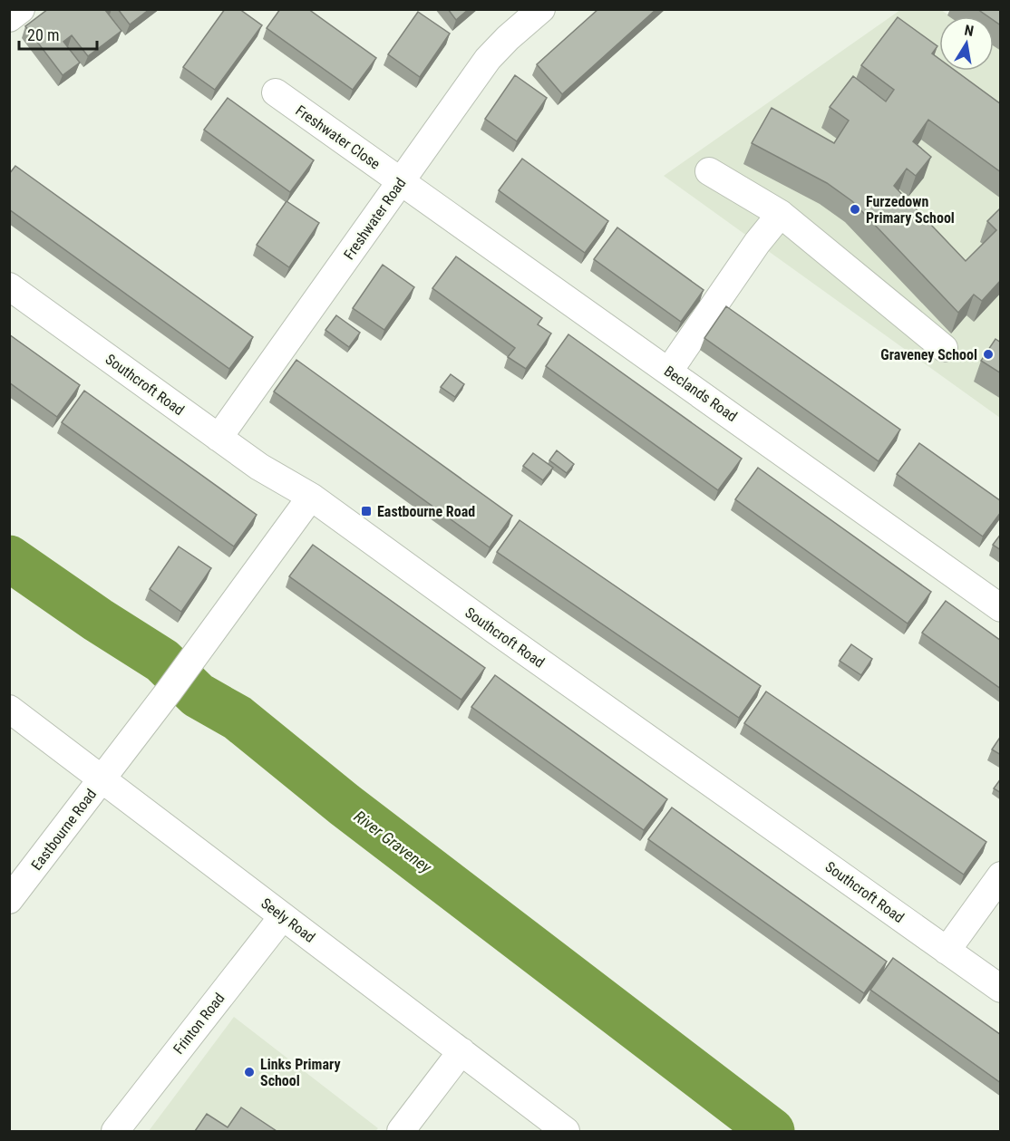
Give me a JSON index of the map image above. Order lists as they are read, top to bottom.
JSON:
{
  "streets": {
    "street": [
      "Freshwater Close",
      "Freshwater Road",
      "Southcroft Road",
      "Beclands Road",
      "Eastbourne Road",
      "Seely Road",
      "Frinton Road"
    ]
  },
  "crossings": [
    ["Freshwater Close", "Freshwater Road"],
    ["Freshwater Close", "Beclands Road"],
    ["Freshwater Road", "Southcroft Road"],
    ["Freshwater Road", "Beclands Road"],
    ["Southcroft Road", "Eastbourne Road"],
    ["Eastbourne Road", "Seely Road"],
    ["Seely Road", "Frinton Road"]
  ],
  "water": ["River Graveney"],
  "places": {
    "other": ["Furzedown Primary School", "Graveney School", "Links Primary School"],
    "transit": ["Eastbourne Road"]
  },
  "scale_bar": "20 m",
  "north": "top"
}
